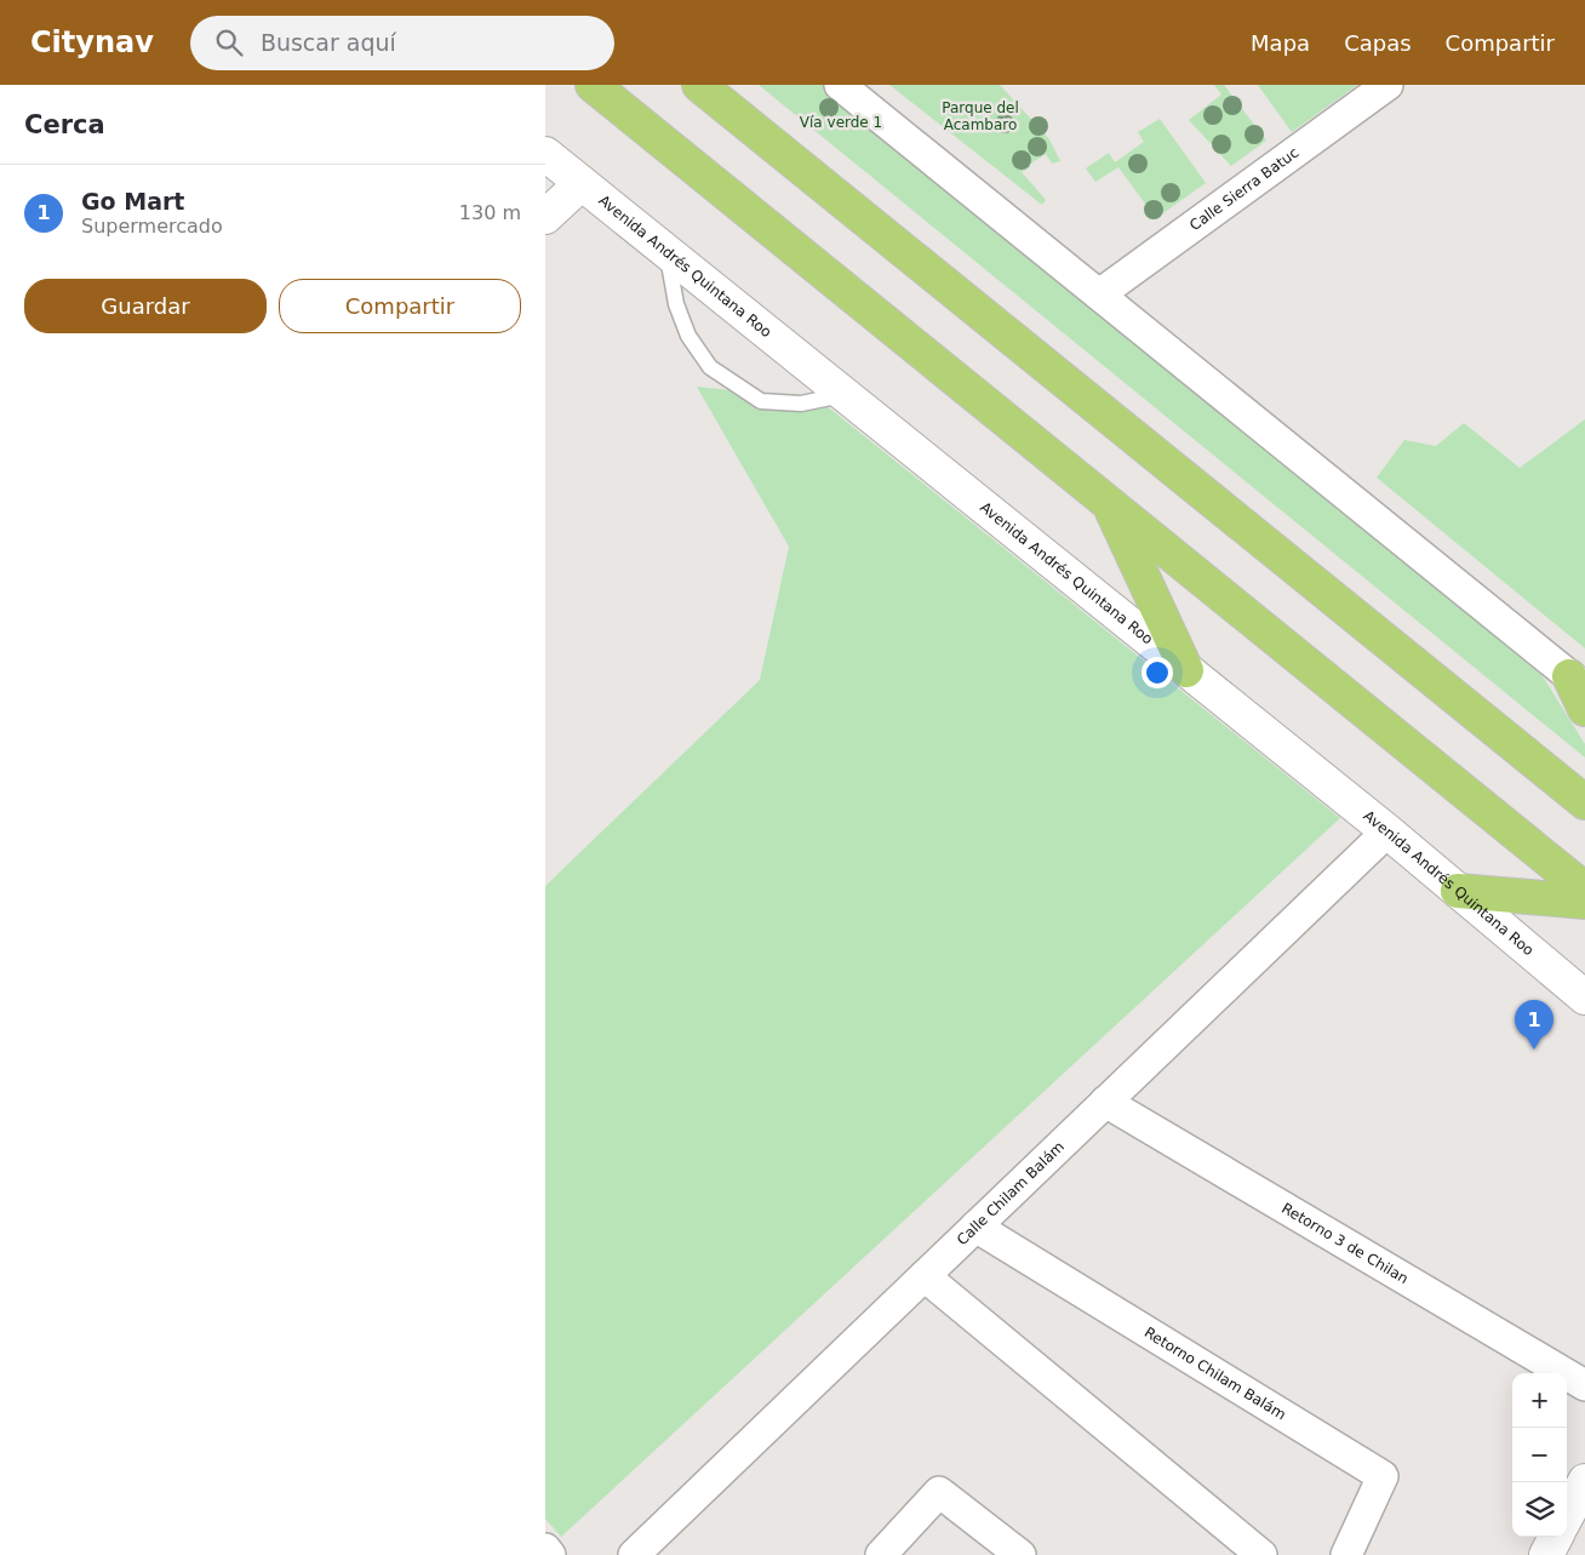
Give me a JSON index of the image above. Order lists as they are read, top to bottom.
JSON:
{
  "streets": {
    "street": [
      "Calle Sierra Batuc",
      "Avenida Andrés Quintana Roo",
      "Calle Chilam Balám",
      "Retorno 3 de Chilan",
      "Retorno Chilam Balám"
    ]
  },
  "crossings": [
    ["Avenida Andrés Quintana Roo", "Calle Chilam Balám"],
    ["Calle Chilam Balám", "Retorno 3 de Chilan"],
    ["Calle Chilam Balám", "Retorno Chilam Balám"]
  ],
  "parks": ["Parque del Acambaro", "Vía verde 1"],
  "page": {
    "header": "Citynav",
    "search": "Buscar aquí",
    "nav": ["Mapa", "Capas", "Compartir"],
    "heading": "Cerca",
    "list": [
      {
        "mark": "1",
        "name": "Go Mart",
        "note": "Supermercado",
        "value": "130 m"
      }
    ],
    "buttons": ["Guardar", "Compartir"],
    "pins": "1",
    "map_buttons": ["+", "−"]
  }
}
